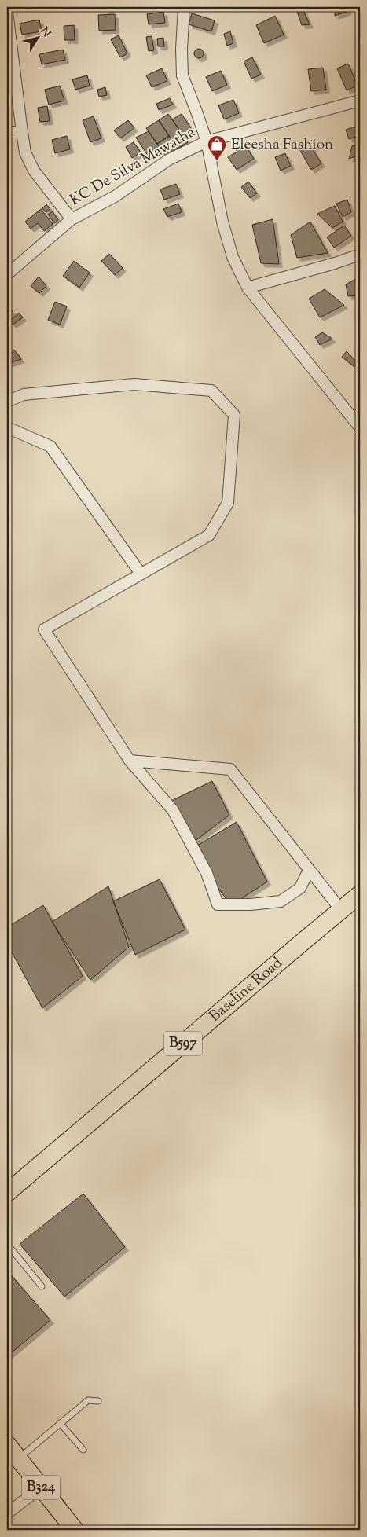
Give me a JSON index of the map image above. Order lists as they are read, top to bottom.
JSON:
{
  "streets": {
    "main road": ["Baseline Road", "B597", "B324"],
    "street": ["KC De Silva Mawatha"]
  },
  "places": {
    "shop": ["Eleesha Fashion"]
  },
  "north": "top right"
}
